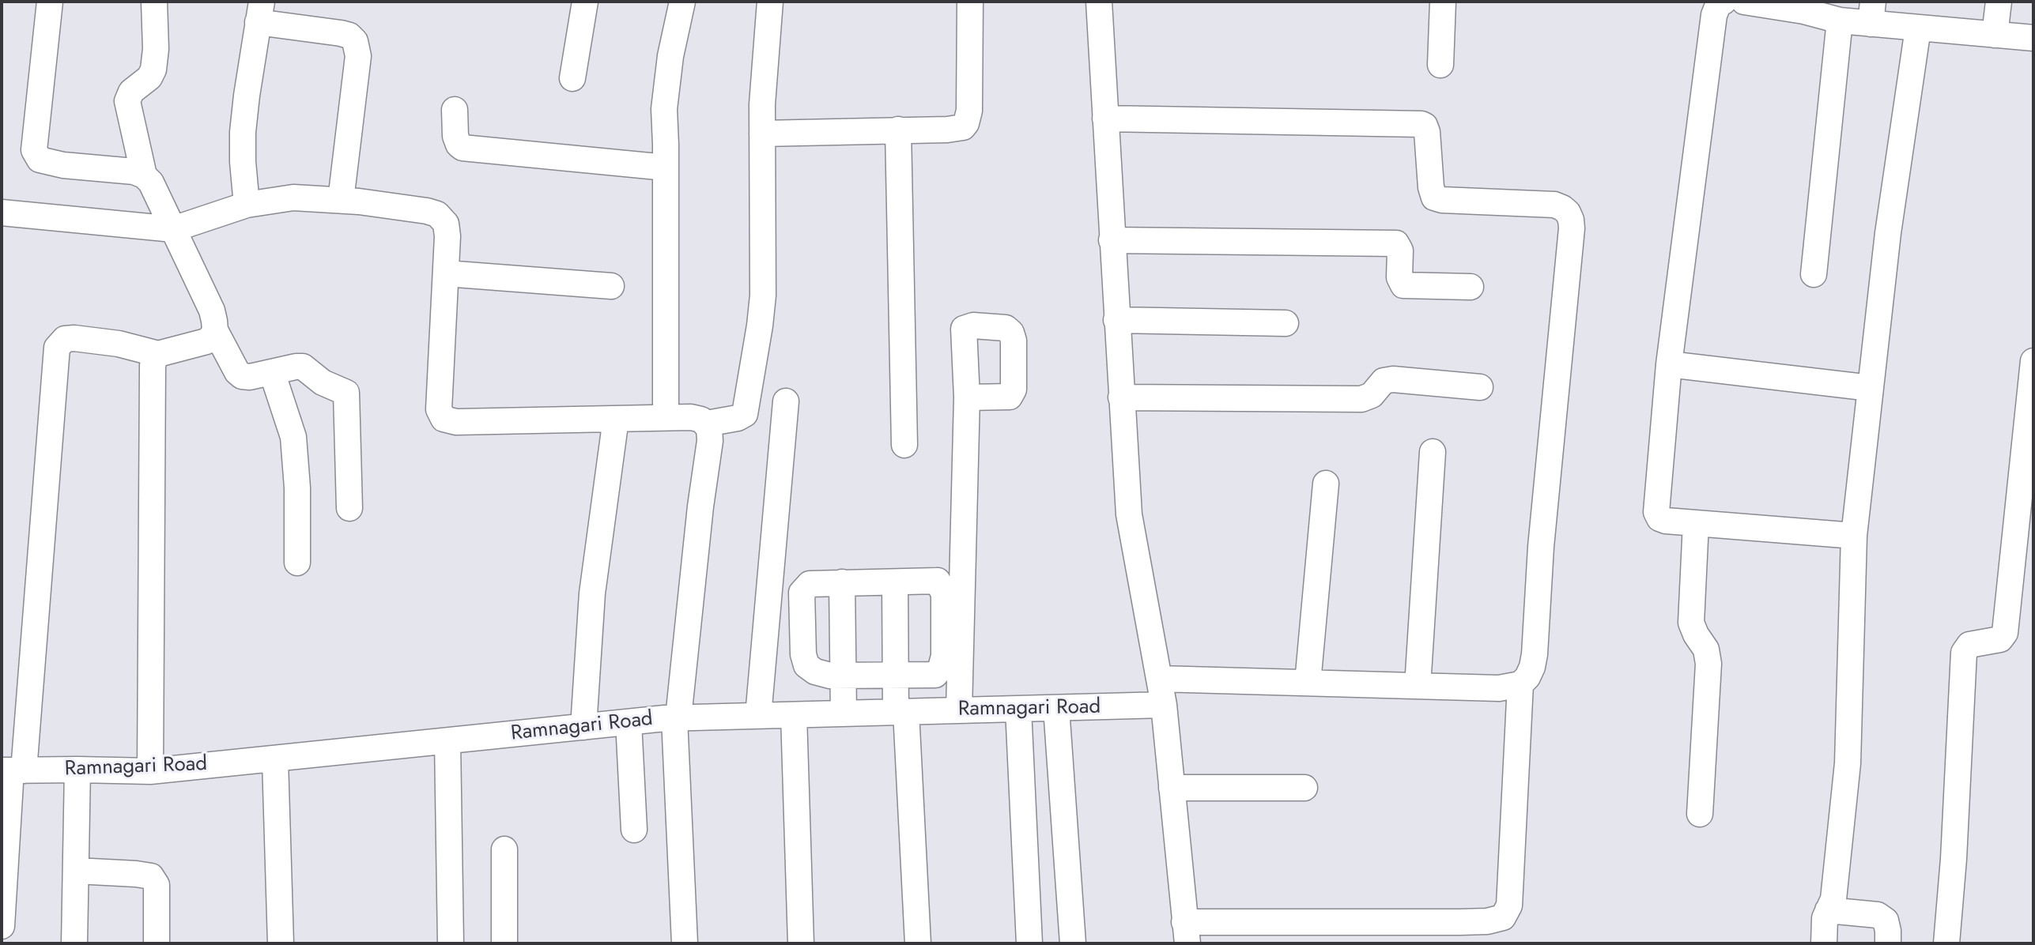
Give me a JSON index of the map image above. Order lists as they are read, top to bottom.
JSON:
{
  "streets": {
    "street": ["Ramnagari Road"]
  }
}
